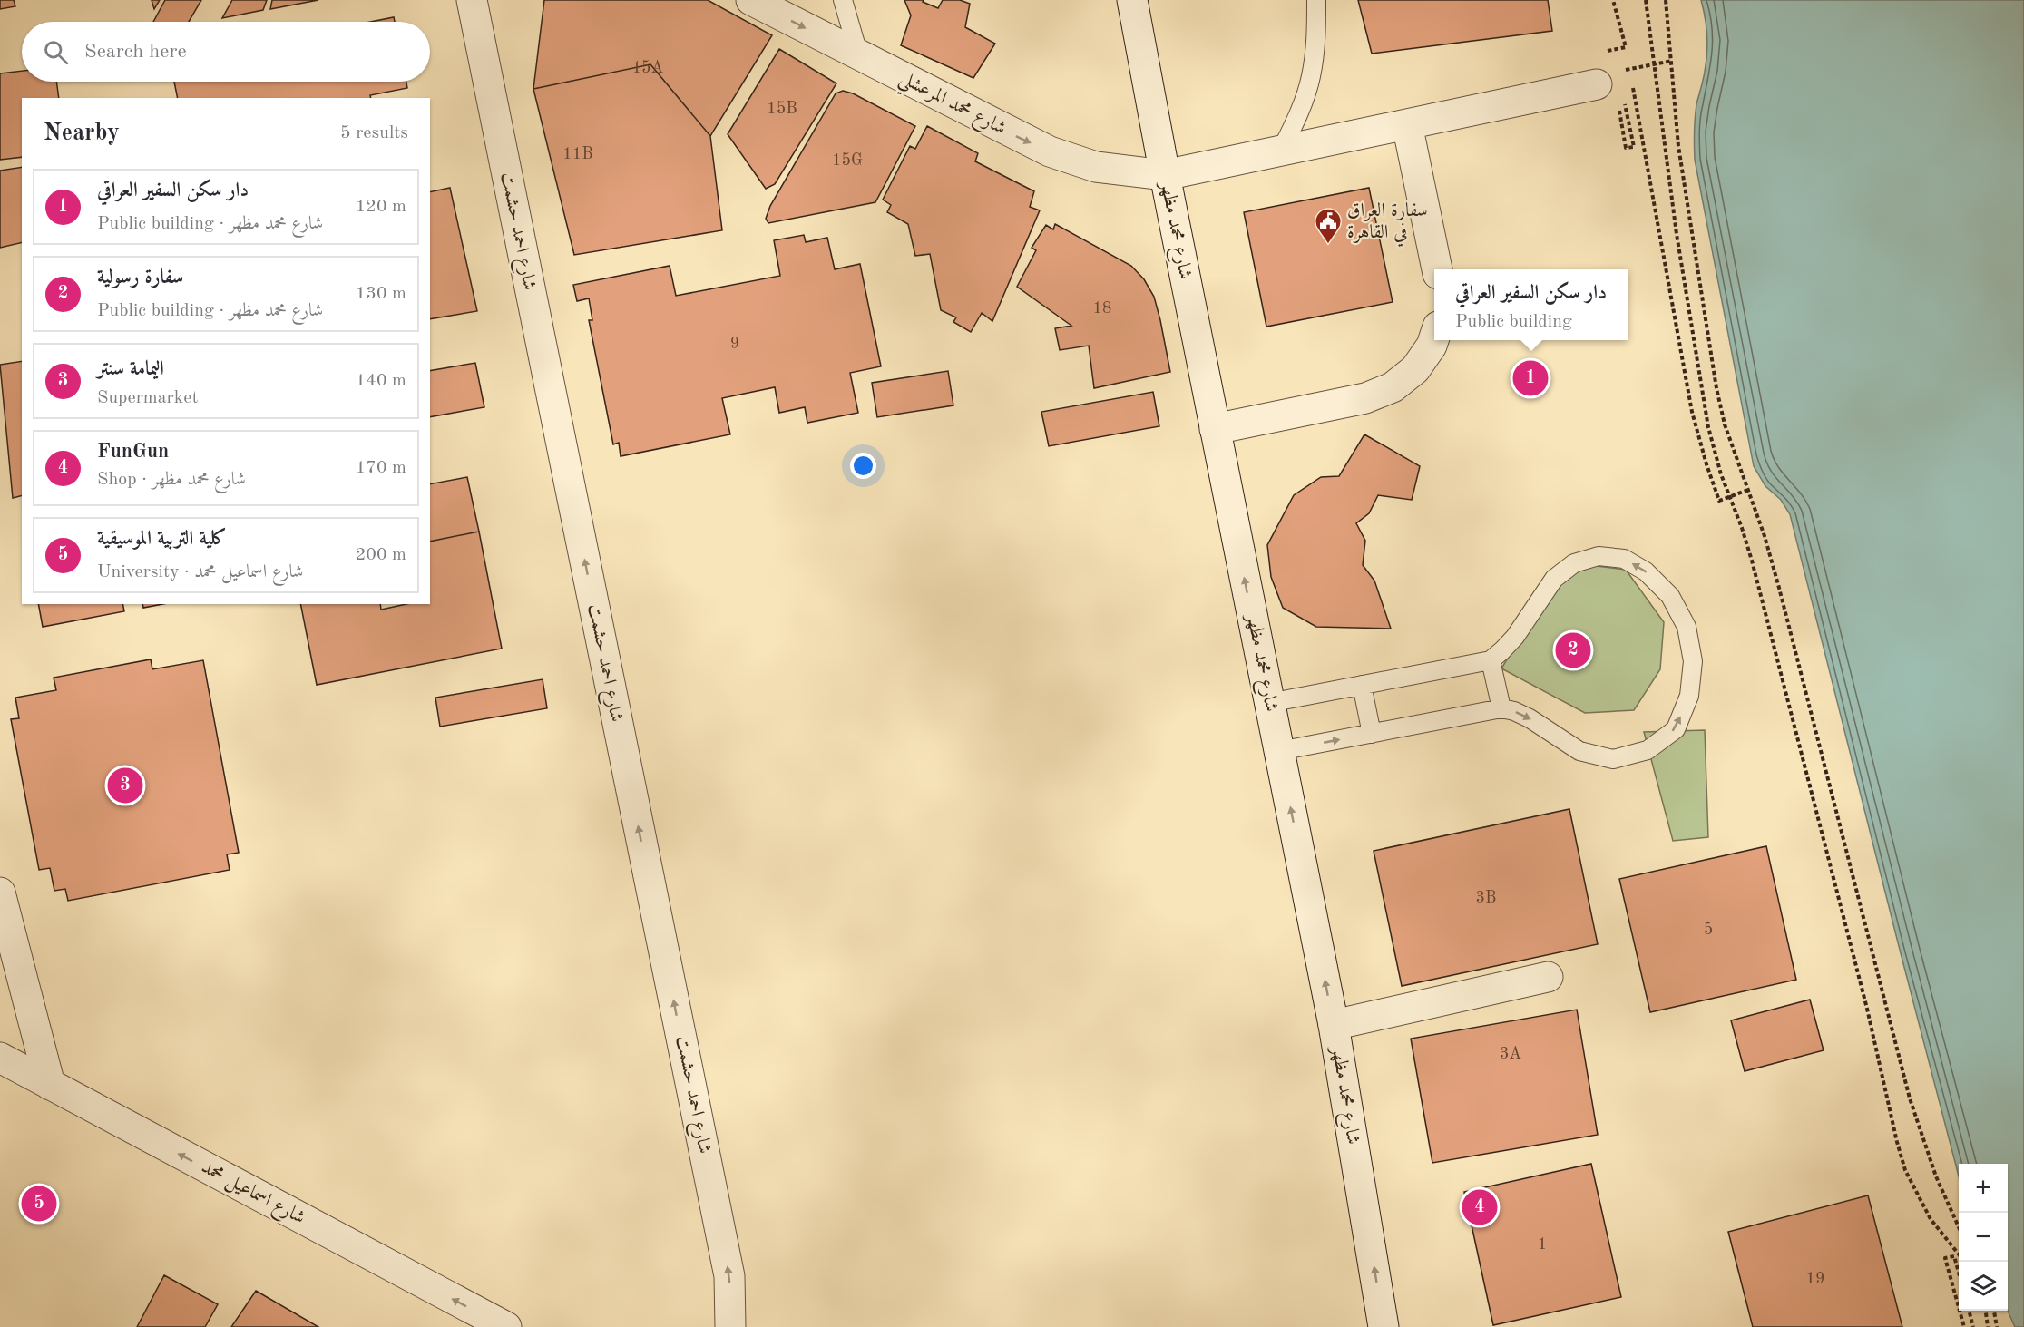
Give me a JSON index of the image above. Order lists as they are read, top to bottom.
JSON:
{
  "streets": {
    "street": [
      "شارع محمد المرعشلي",
      "شارع محمد مظهر",
      "شارع احمد حشمت",
      "شارع اسماعيل محمد"
    ]
  },
  "crossings": [
    ["شارع محمد المرعشلي", "شارع محمد مظهر"]
  ],
  "one_way": [
    "شارع محمد المرعشلي",
    "شارع محمد مظهر",
    "شارع احمد حشمت",
    "شارع اسماعيل محمد"
  ],
  "places": {
    "public building": ["سفارة العراق في القاهرة"]
  },
  "house_numbers": [
    "15A",
    "15B",
    "11B",
    "15G",
    "18",
    "9",
    "3B",
    "5",
    "3A",
    "1",
    "19"
  ],
  "page": {
    "search": "Search here",
    "heading": ["Nearby", "5 results"],
    "list": [
      {
        "mark": "1",
        "name": "دار سكن السفير العراقي",
        "note": "Public building · شارع محمد مظهر",
        "value": "120 m"
      },
      {
        "mark": "2",
        "name": "سفارة رسولية",
        "note": "Public building · شارع محمد مظهر",
        "value": "130 m"
      },
      {
        "mark": "3",
        "name": "اليمامة سنتر",
        "note": "Supermarket",
        "value": "140 m"
      },
      {
        "mark": "4",
        "name": "FunGun",
        "note": "Shop · شارع محمد مظهر",
        "value": "170 m"
      },
      {
        "mark": "5",
        "name": "كلية التربية الموسيقية",
        "note": "University · شارع اسماعيل محمد",
        "value": "200 m"
      }
    ],
    "popup": ["دار سكن السفير العراقي", "Public building"],
    "pins": [
      "1",
      "2",
      "3",
      "5",
      "4"
    ],
    "map_buttons": ["+", "−"]
  }
}
